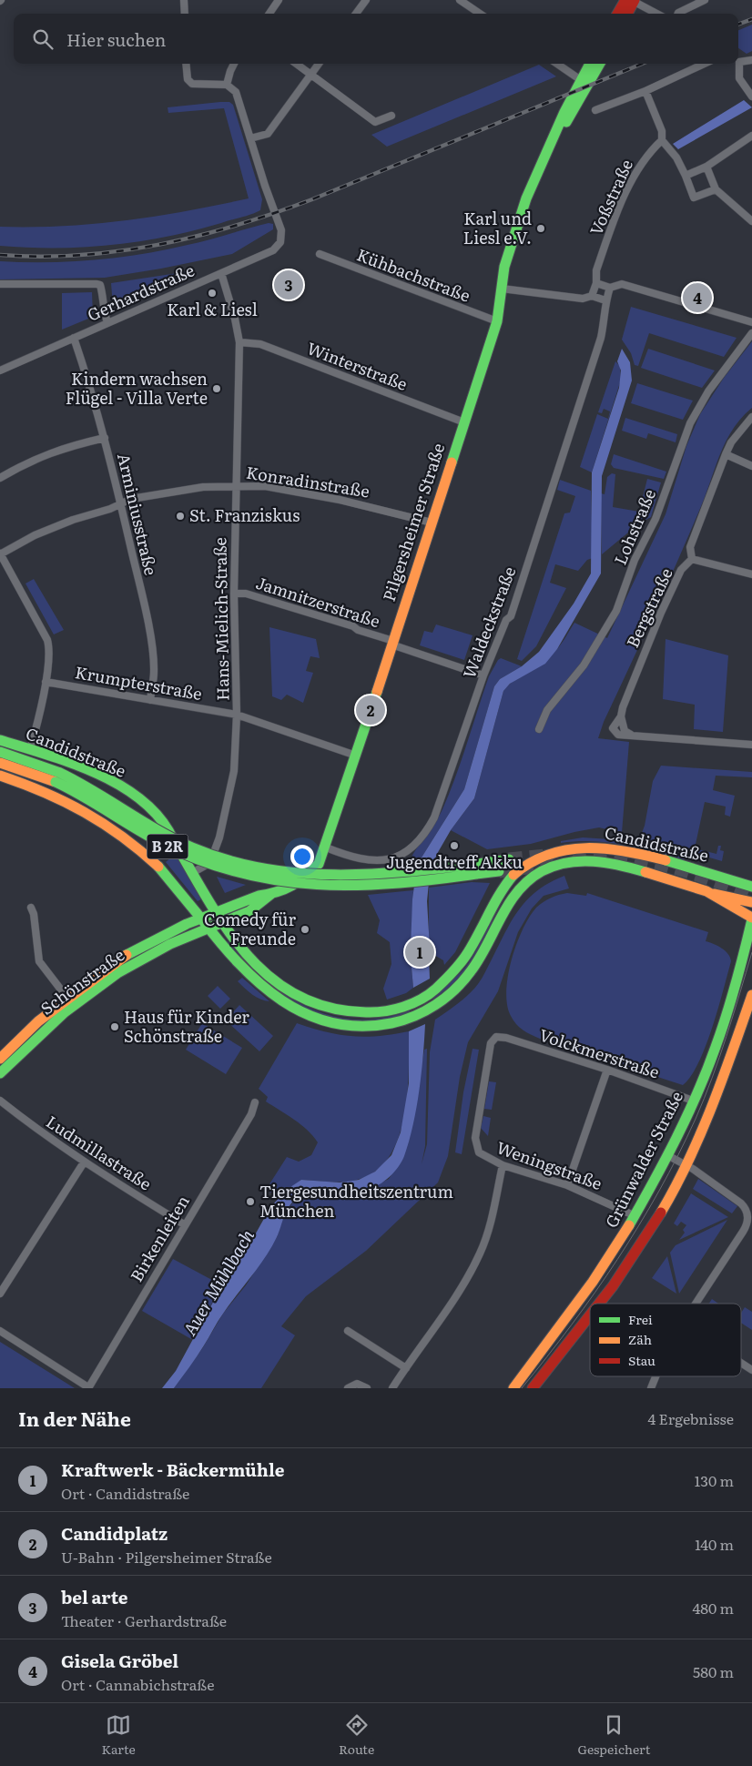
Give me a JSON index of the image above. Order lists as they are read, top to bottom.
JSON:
{
  "streets": {
    "main road": [
      "Pilgersheimer Straße",
      "Candidstraße",
      "B 2R",
      "Schönstraße",
      "Grünwalder Straße"
    ],
    "street": [
      "Voßstraße",
      "Kühbachstraße",
      "Gerhardstraße",
      "Winterstraße",
      "Konradinstraße",
      "Arminiusstraße",
      "Lohstraße",
      "Jamnitzerstraße",
      "Bergstraße",
      "Hans-Mielich-Straße",
      "Waldeckstraße",
      "Krumpterstraße",
      "Volckmerstraße",
      "Ludmillastraße",
      "Weningstraße",
      "Birkenleiten"
    ]
  },
  "crossings": [
    ["Kühbachstraße", "Pilgersheimer Straße"],
    ["Gerhardstraße", "Arminiusstraße"],
    ["Gerhardstraße", "Hans-Mielich-Straße"],
    ["Winterstraße", "Pilgersheimer Straße"],
    ["Winterstraße", "Hans-Mielich-Straße"],
    ["Konradinstraße", "Arminiusstraße"],
    ["Konradinstraße", "Pilgersheimer Straße"],
    ["Konradinstraße", "Hans-Mielich-Straße"],
    ["Arminiusstraße", "Krumpterstraße"],
    ["Pilgersheimer Straße", "Jamnitzerstraße"],
    ["Pilgersheimer Straße", "Waldeckstraße"],
    ["Pilgersheimer Straße", "Krumpterstraße"],
    ["Pilgersheimer Straße", "Candidstraße"],
    ["Pilgersheimer Straße", "Schönstraße"],
    ["Jamnitzerstraße", "Hans-Mielich-Straße"],
    ["Jamnitzerstraße", "Waldeckstraße"],
    ["Hans-Mielich-Straße", "Krumpterstraße"],
    ["Hans-Mielich-Straße", "Candidstraße"],
    ["Candidstraße", "Schönstraße"],
    ["Candidstraße", "Grünwalder Straße"],
    ["Volckmerstraße", "Grünwalder Straße"],
    ["Volckmerstraße", "Weningstraße"],
    ["Ludmillastraße", "Birkenleiten"],
    ["Grünwalder Straße", "Weningstraße"]
  ],
  "water": ["Auer Mühlbach"],
  "places": [
    "Karl und Liesl e.V.",
    "Karl & Liesl",
    "Kindern wachsen Flügel - Villa Verte",
    "St. Franziskus",
    "Jugendtreff Akku",
    "Comedy für Freunde",
    "Haus für Kinder Schönstraße",
    "Tiergesundheitszentrum München"
  ],
  "legend": ["Frei", "Zäh", "Stau"],
  "page": {
    "search": "Hier suchen",
    "pins": [
      "3",
      "4",
      "2",
      "1"
    ],
    "heading": ["In der Nähe", "4 Ergebnisse"],
    "list": [
      {
        "mark": "1",
        "name": "Kraftwerk - Bäckermühle",
        "note": "Ort · Candidstraße",
        "value": "130 m"
      },
      {
        "mark": "2",
        "name": "Candidplatz",
        "note": "U-Bahn · Pilgersheimer Straße",
        "value": "140 m"
      },
      {
        "mark": "3",
        "name": "bel arte",
        "note": "Theater · Gerhardstraße",
        "value": "480 m"
      },
      {
        "mark": "4",
        "name": "Gisela Gröbel",
        "note": "Ort · Cannabichstraße",
        "value": "580 m"
      }
    ],
    "nav": ["Karte", "Route", "Gespeichert"]
  }
}
